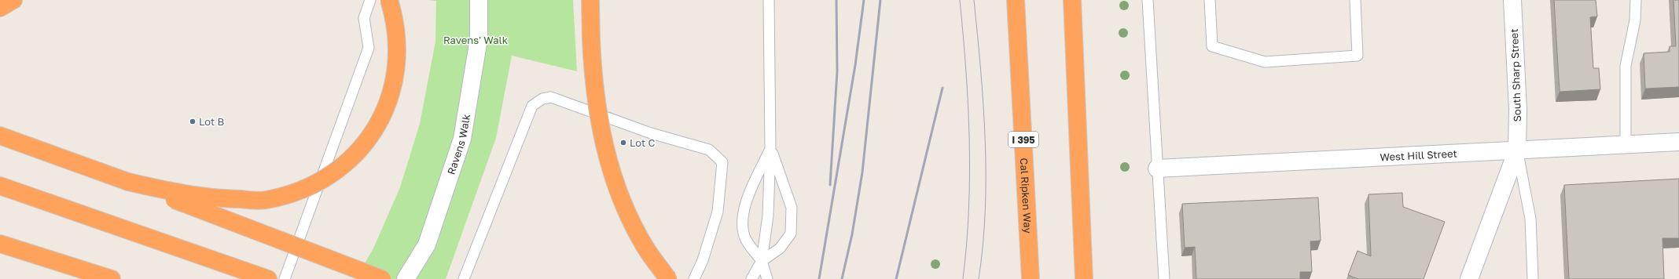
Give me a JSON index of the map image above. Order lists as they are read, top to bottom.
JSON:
{
  "streets": {
    "highway": ["I 395", "Cal Ripken Way"],
    "street": ["South Sharp Street", "Ravens Walk", "West Hill Street"]
  },
  "crossings": [
    ["South Sharp Street", "West Hill Street"]
  ],
  "parks": ["Ravens' Walk"],
  "places": ["Lot B", "Lot C"]
}
